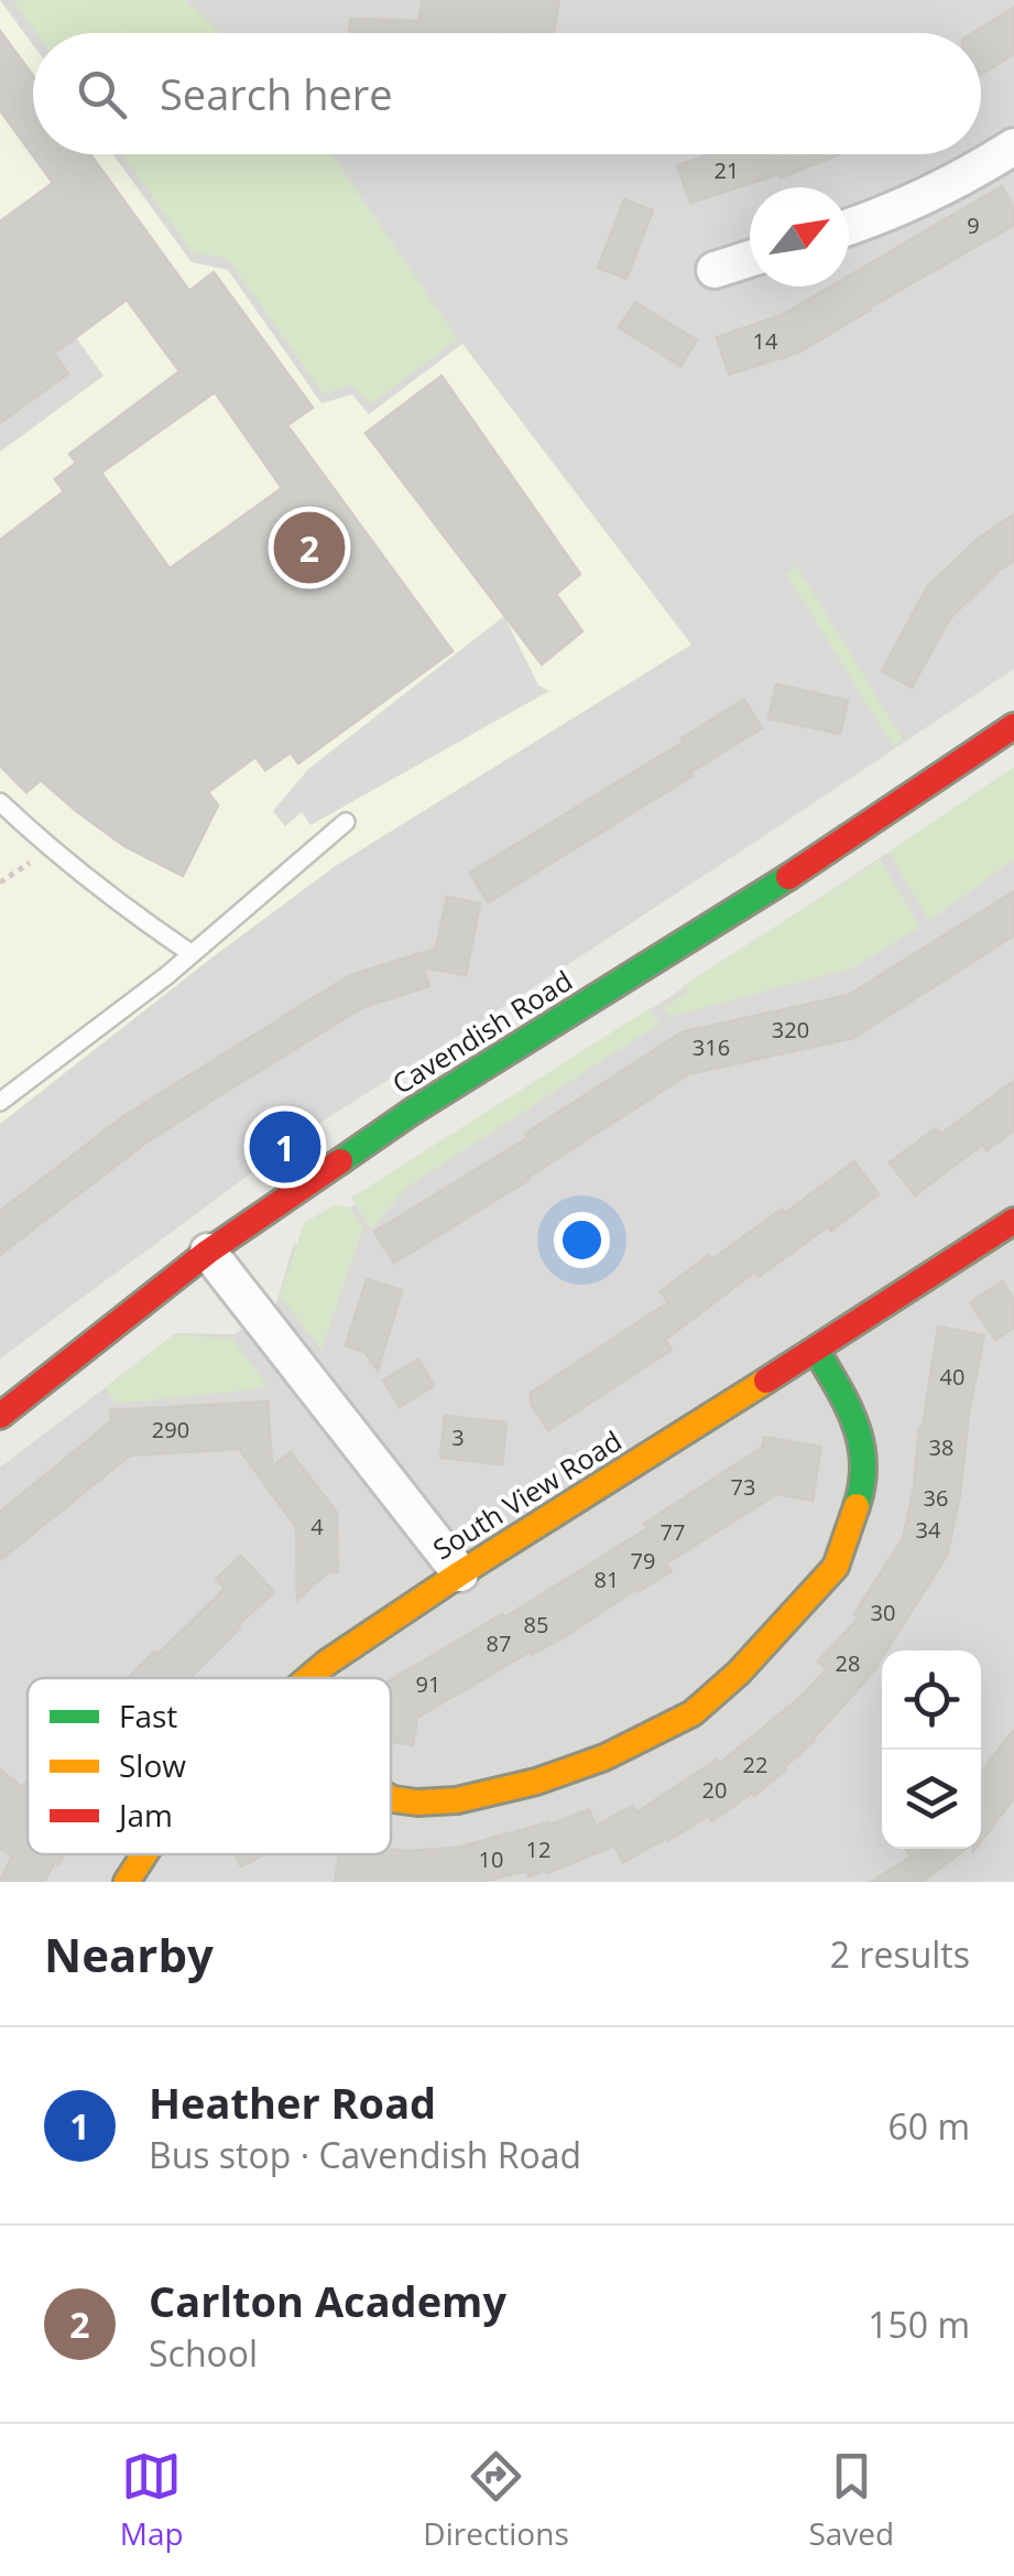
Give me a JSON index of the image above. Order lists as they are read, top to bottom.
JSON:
{
  "streets": {
    "street": ["Cavendish Road", "South View Road"]
  },
  "house_numbers": [
    "21",
    "9",
    "14",
    "320",
    "316",
    "40",
    "290",
    "3",
    "38",
    "73",
    "36",
    "4",
    "34",
    "77",
    "79",
    "81",
    "30",
    "85",
    "87",
    "28",
    "91",
    "22",
    "20",
    "12",
    "10"
  ],
  "legend": ["Fast", "Slow", "Jam"],
  "north": "top right",
  "page": {
    "search": "Search here",
    "pins": ["2", "1"],
    "heading": ["Nearby", "2 results"],
    "list": [
      {
        "mark": "1",
        "name": "Heather Road",
        "note": "Bus stop · Cavendish Road",
        "value": "60 m"
      },
      {
        "mark": "2",
        "name": "Carlton Academy",
        "note": "School",
        "value": "150 m"
      }
    ],
    "nav": ["Map", "Directions", "Saved"]
  }
}
